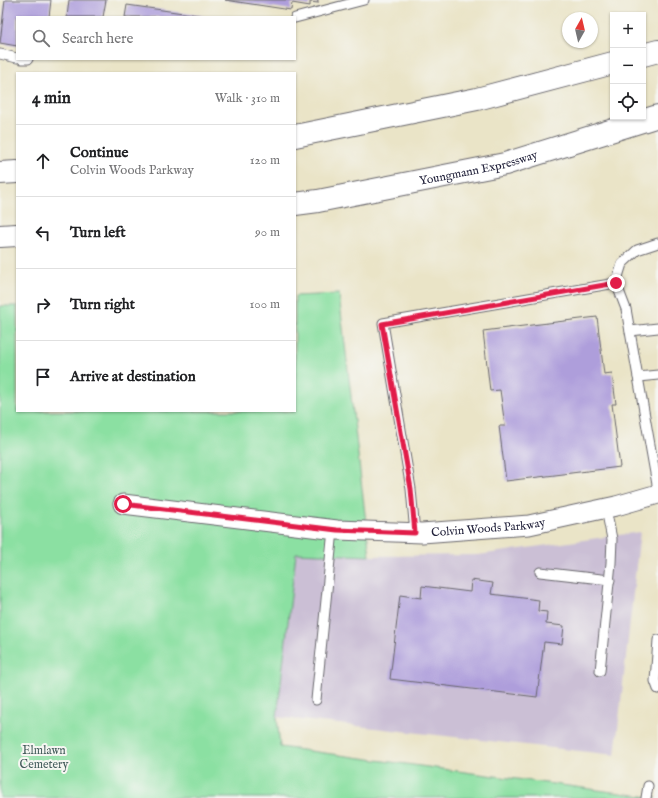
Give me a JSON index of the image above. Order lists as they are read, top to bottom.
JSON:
{
  "streets": {
    "highway": ["Youngmann Expressway"],
    "street": ["Colvin Woods Parkway"]
  },
  "parks": ["Elmlawn Cemetery"],
  "north": "top",
  "page": {
    "map_buttons": ["+", "−"],
    "search": "Search here",
    "heading": ["4 min", "Walk · 310 m"],
    "list": [
      ["Continue", "Colvin Woods Parkway", "120 m"],
      ["Turn left", "90 m"],
      ["Turn right", "100 m"],
      "Arrive at destination"
    ]
  }
}
